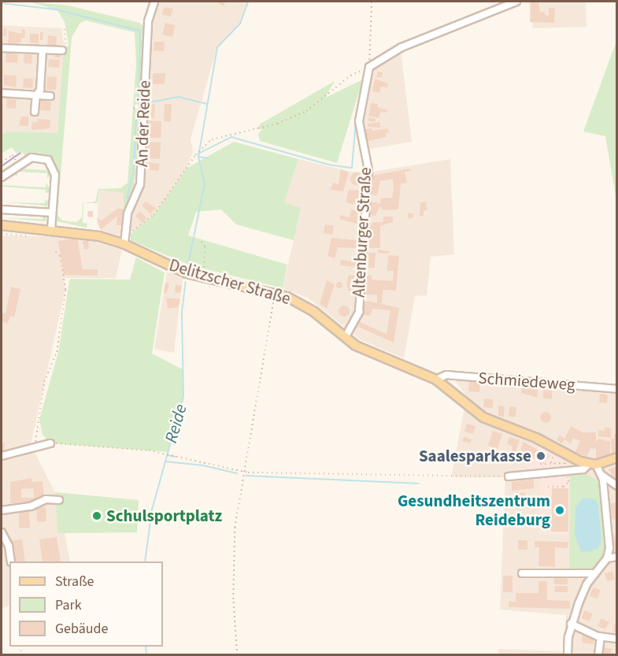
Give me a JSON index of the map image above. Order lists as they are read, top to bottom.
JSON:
{
  "streets": {
    "main road": ["Delitzscher Straße"],
    "street": ["An der Reide", "Altenburger Straße", "Schmiedeweg"]
  },
  "crossings": [
    ["An der Reide", "Delitzscher Straße"],
    ["Altenburger Straße", "Delitzscher Straße"],
    ["Delitzscher Straße", "Schmiedeweg"]
  ],
  "water": ["Reide"],
  "places": ["Saalesparkasse", "Gesundheitszentrum Reideburg", "Schulsportplatz"],
  "legend": ["Straße", "Park", "Gebäude"]
}
